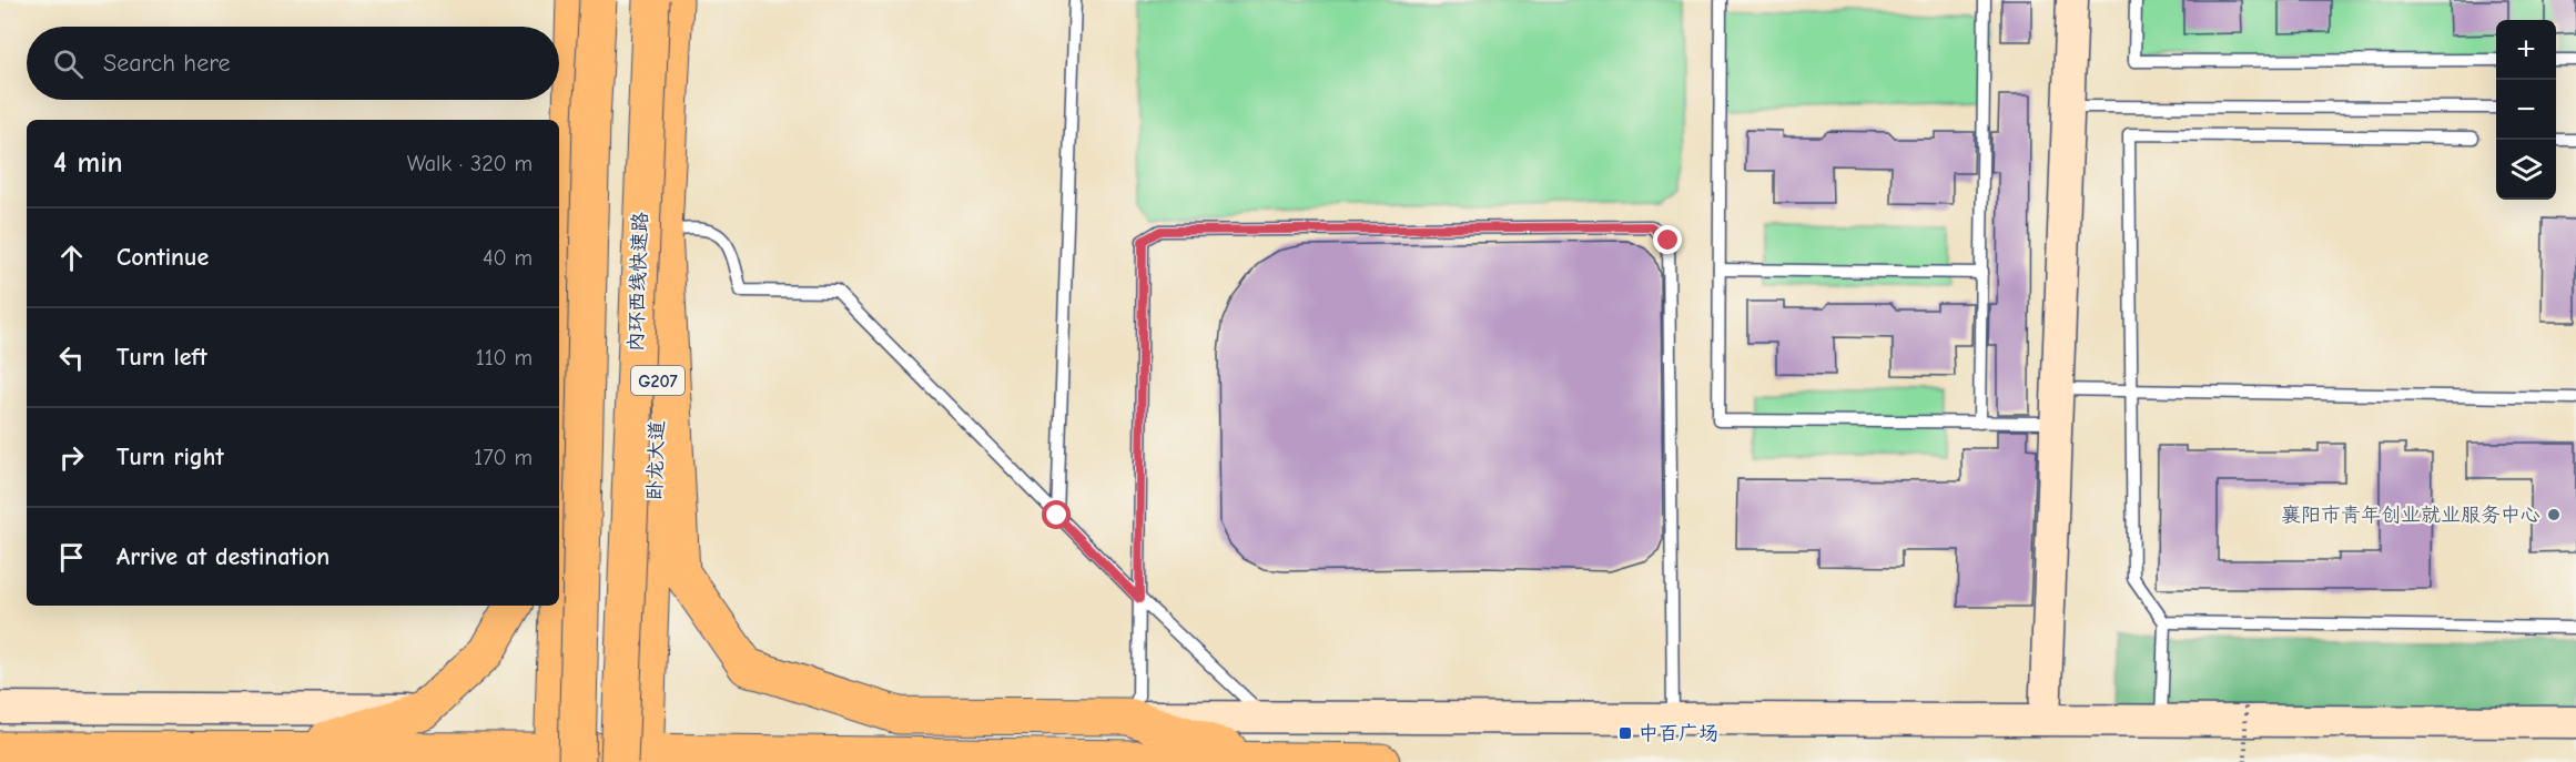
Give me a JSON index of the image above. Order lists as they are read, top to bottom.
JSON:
{
  "streets": {
    "highway": ["内环西线快速路", "G207", "卧龙大道"]
  },
  "crossings": [
    ["内环西线快速路", "卧龙大道"]
  ],
  "places": {
    "other": ["襄阳市青年创业就业服务中心"],
    "transit": ["中百广场"]
  },
  "page": {
    "map_buttons": ["+", "−"],
    "search": "Search here",
    "heading": ["4 min", "Walk · 320 m"],
    "list": [
      ["Continue", "40 m"],
      ["Turn left", "110 m"],
      ["Turn right", "170 m"],
      "Arrive at destination"
    ]
  }
}
